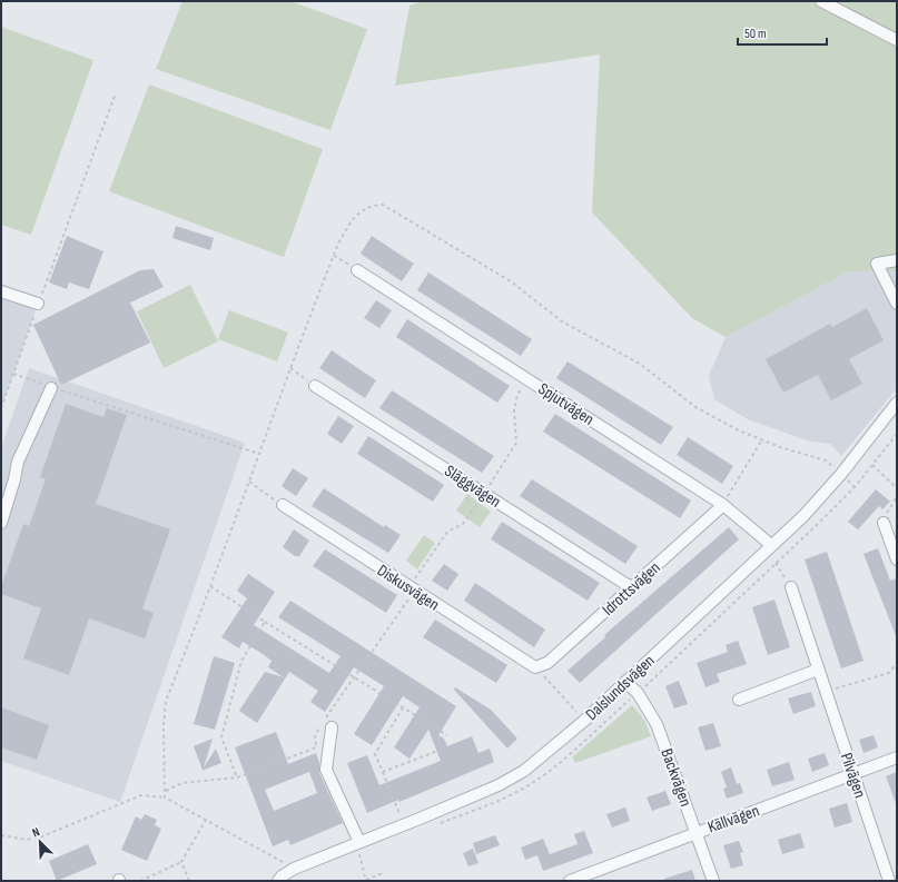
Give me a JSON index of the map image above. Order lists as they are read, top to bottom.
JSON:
{
  "streets": {
    "street": [
      "Spjutvägen",
      "Släggvägen",
      "Diskusvägen",
      "Idrottsvägen",
      "Dalslundsvägen",
      "Pilvägen",
      "Backvägen",
      "Källvägen"
    ]
  },
  "crossings": [
    ["Spjutvägen", "Idrottsvägen"],
    ["Spjutvägen", "Dalslundsvägen"],
    ["Släggvägen", "Idrottsvägen"],
    ["Diskusvägen", "Idrottsvägen"],
    ["Dalslundsvägen", "Backvägen"],
    ["Pilvägen", "Källvägen"],
    ["Backvägen", "Källvägen"]
  ],
  "scale_bar": "50 m",
  "north": "top left"
}
